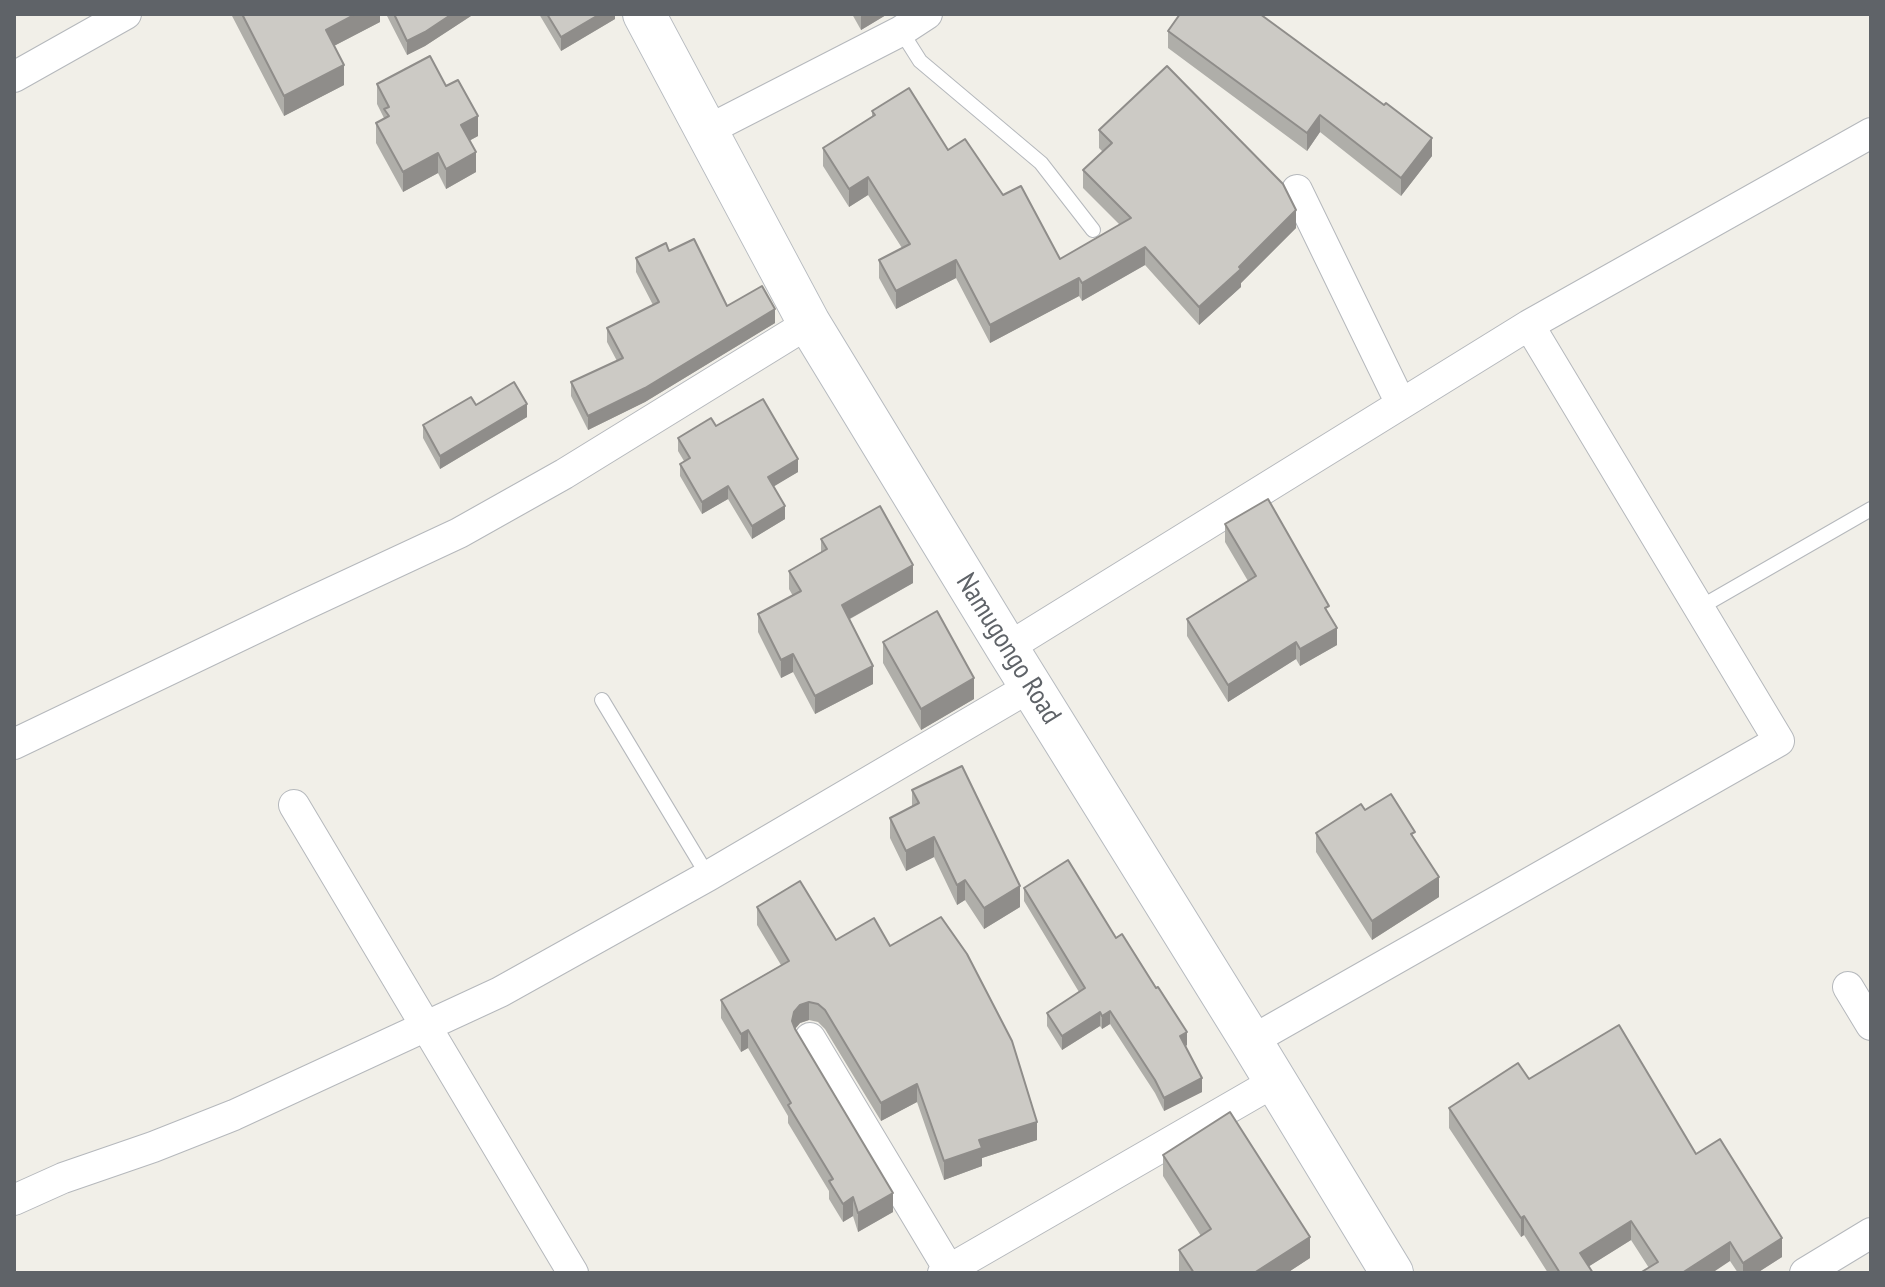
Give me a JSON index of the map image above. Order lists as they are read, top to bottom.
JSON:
{
  "streets": {
    "main road": ["Namugongo Road"]
  }
}
